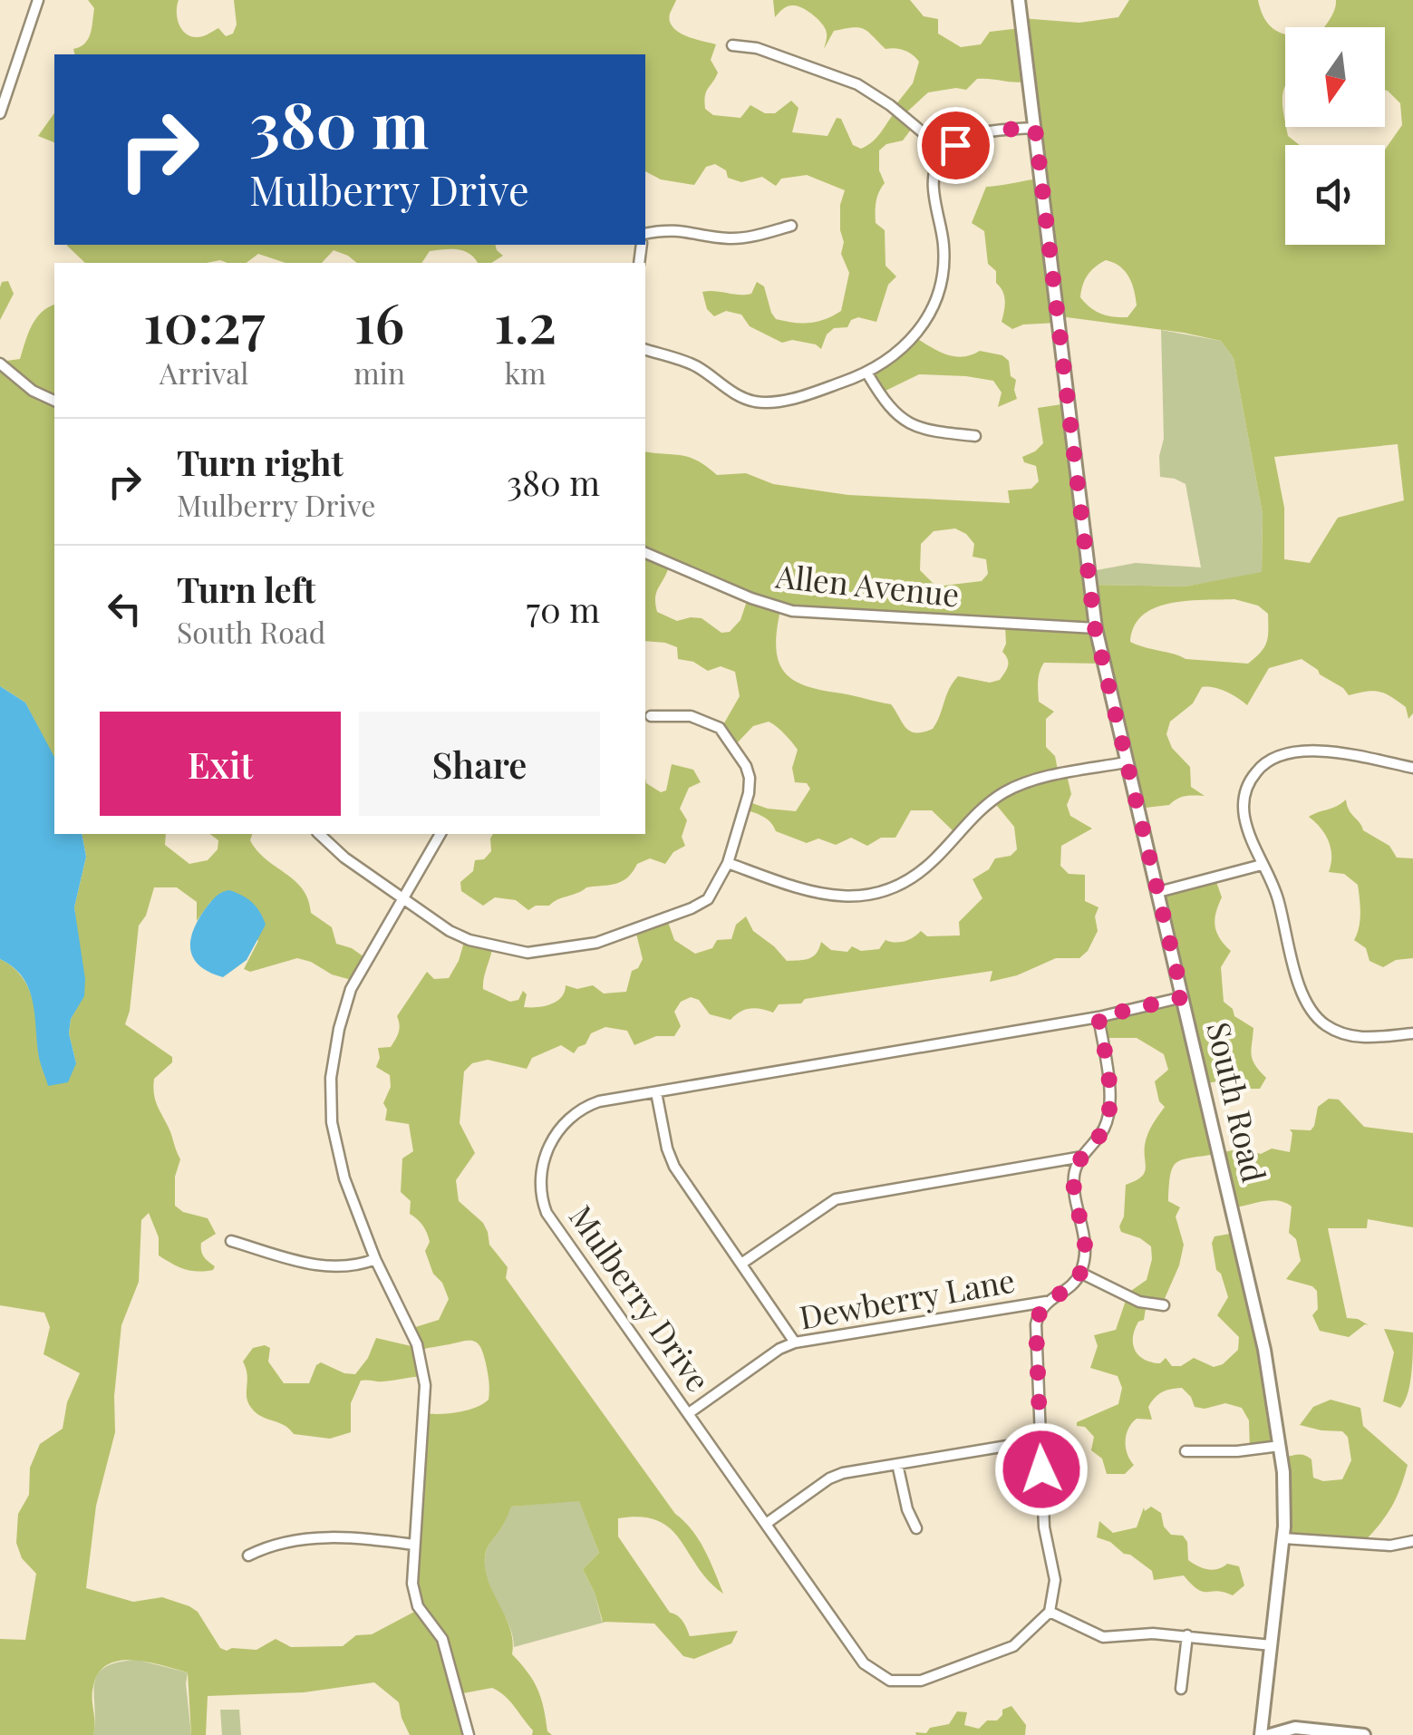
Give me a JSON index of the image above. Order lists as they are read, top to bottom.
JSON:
{
  "streets": {
    "street": [
      "Allen Avenue",
      "South Road",
      "Mulberry Drive",
      "Dewberry Lane"
    ]
  },
  "crossings": [
    ["Allen Avenue", "South Road"],
    ["South Road", "Mulberry Drive"],
    ["Mulberry Drive", "Dewberry Lane"]
  ],
  "north": "bottom",
  "page": {
    "turn": ["380 m", "Mulberry Drive"],
    "eta": [
      "10:27",
      "Arrival",
      "16",
      "min",
      "1.2",
      "km"
    ],
    "list": [
      {
        "name": "Turn right",
        "note": "Mulberry Drive",
        "value": "380 m"
      },
      {
        "name": "Turn left",
        "note": "South Road",
        "value": "70 m"
      }
    ],
    "buttons": ["Exit", "Share"]
  }
}
